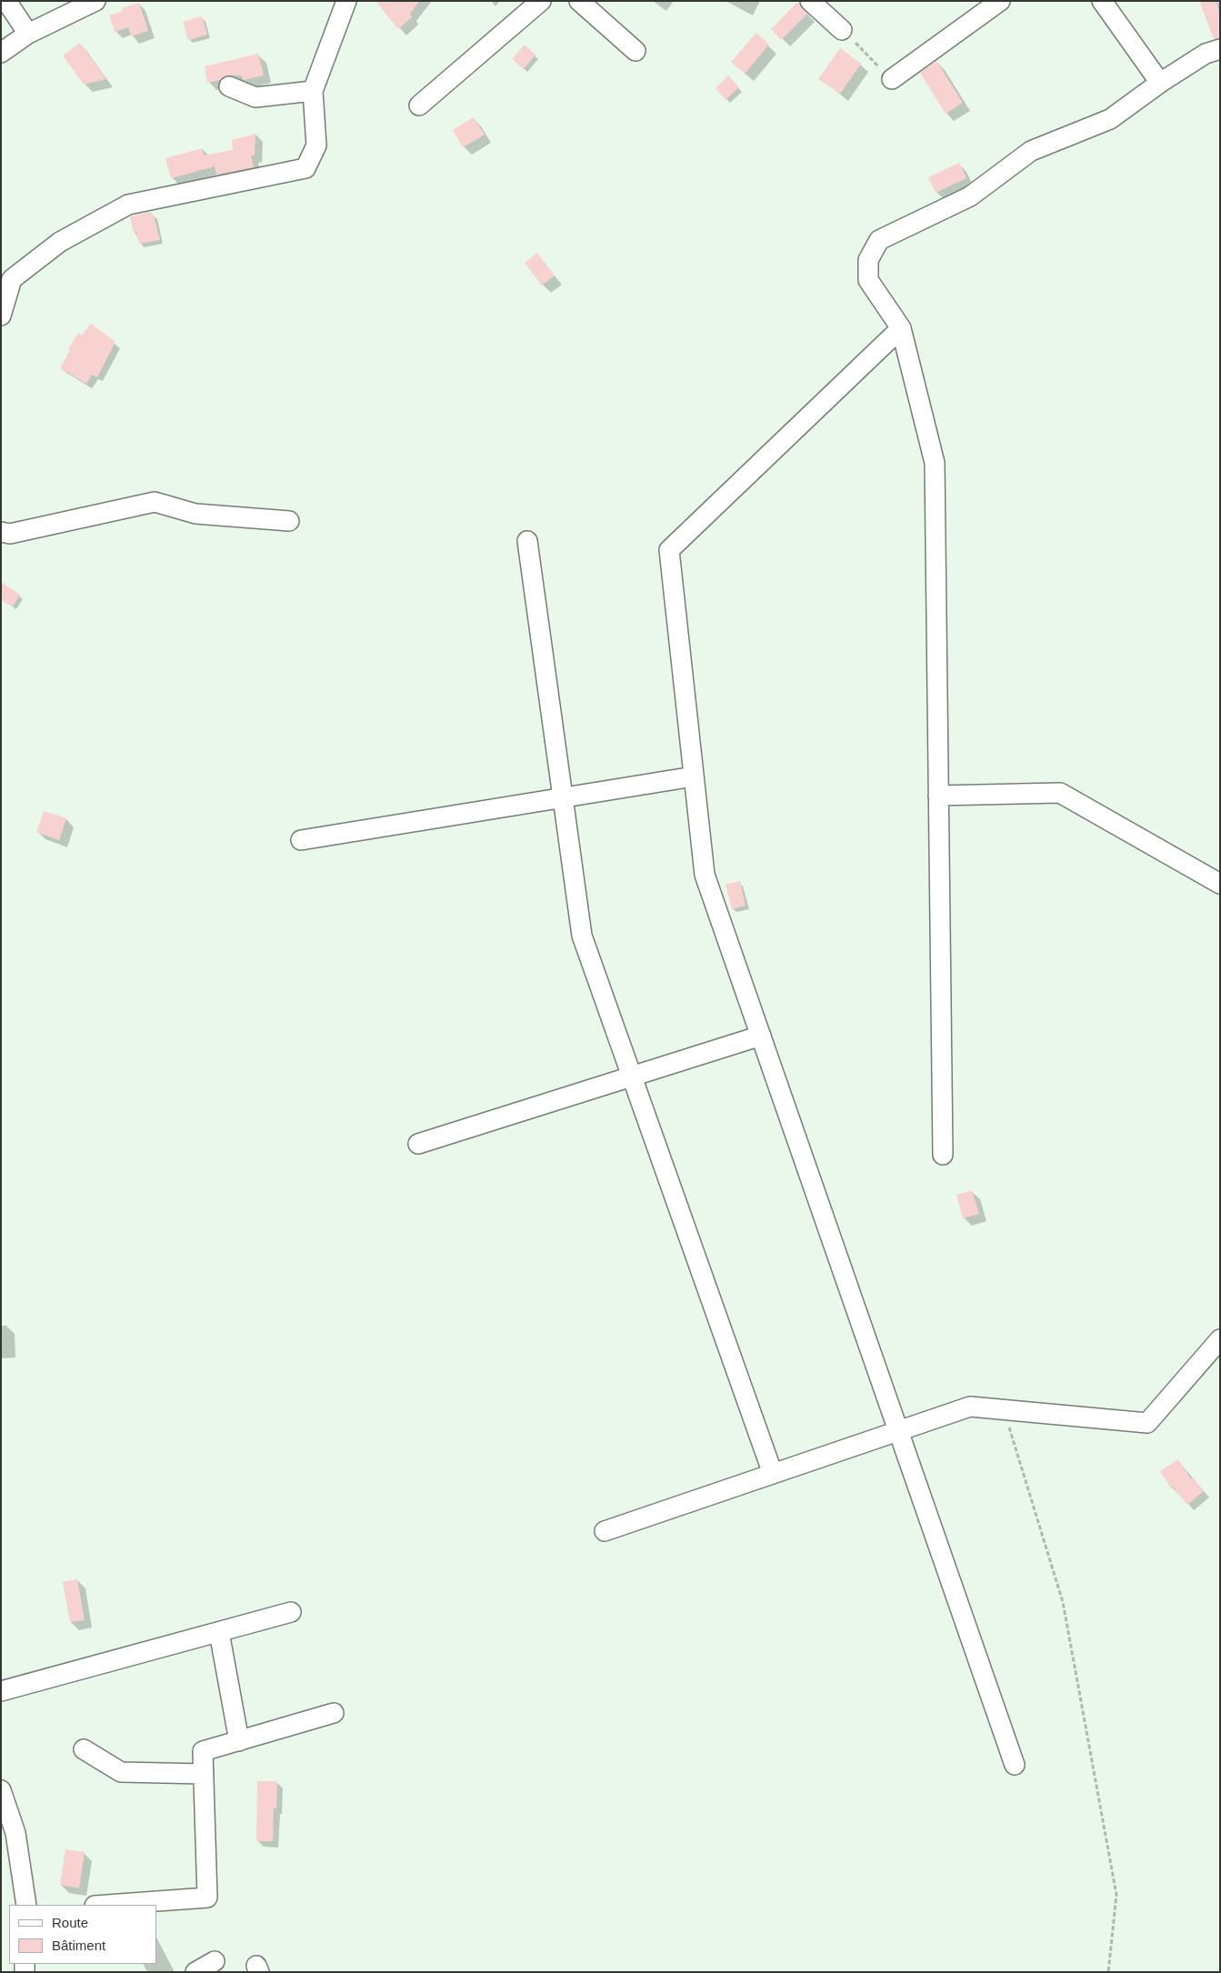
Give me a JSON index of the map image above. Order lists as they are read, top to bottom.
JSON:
{
  "legend": ["Route", "Bâtiment"]
}
